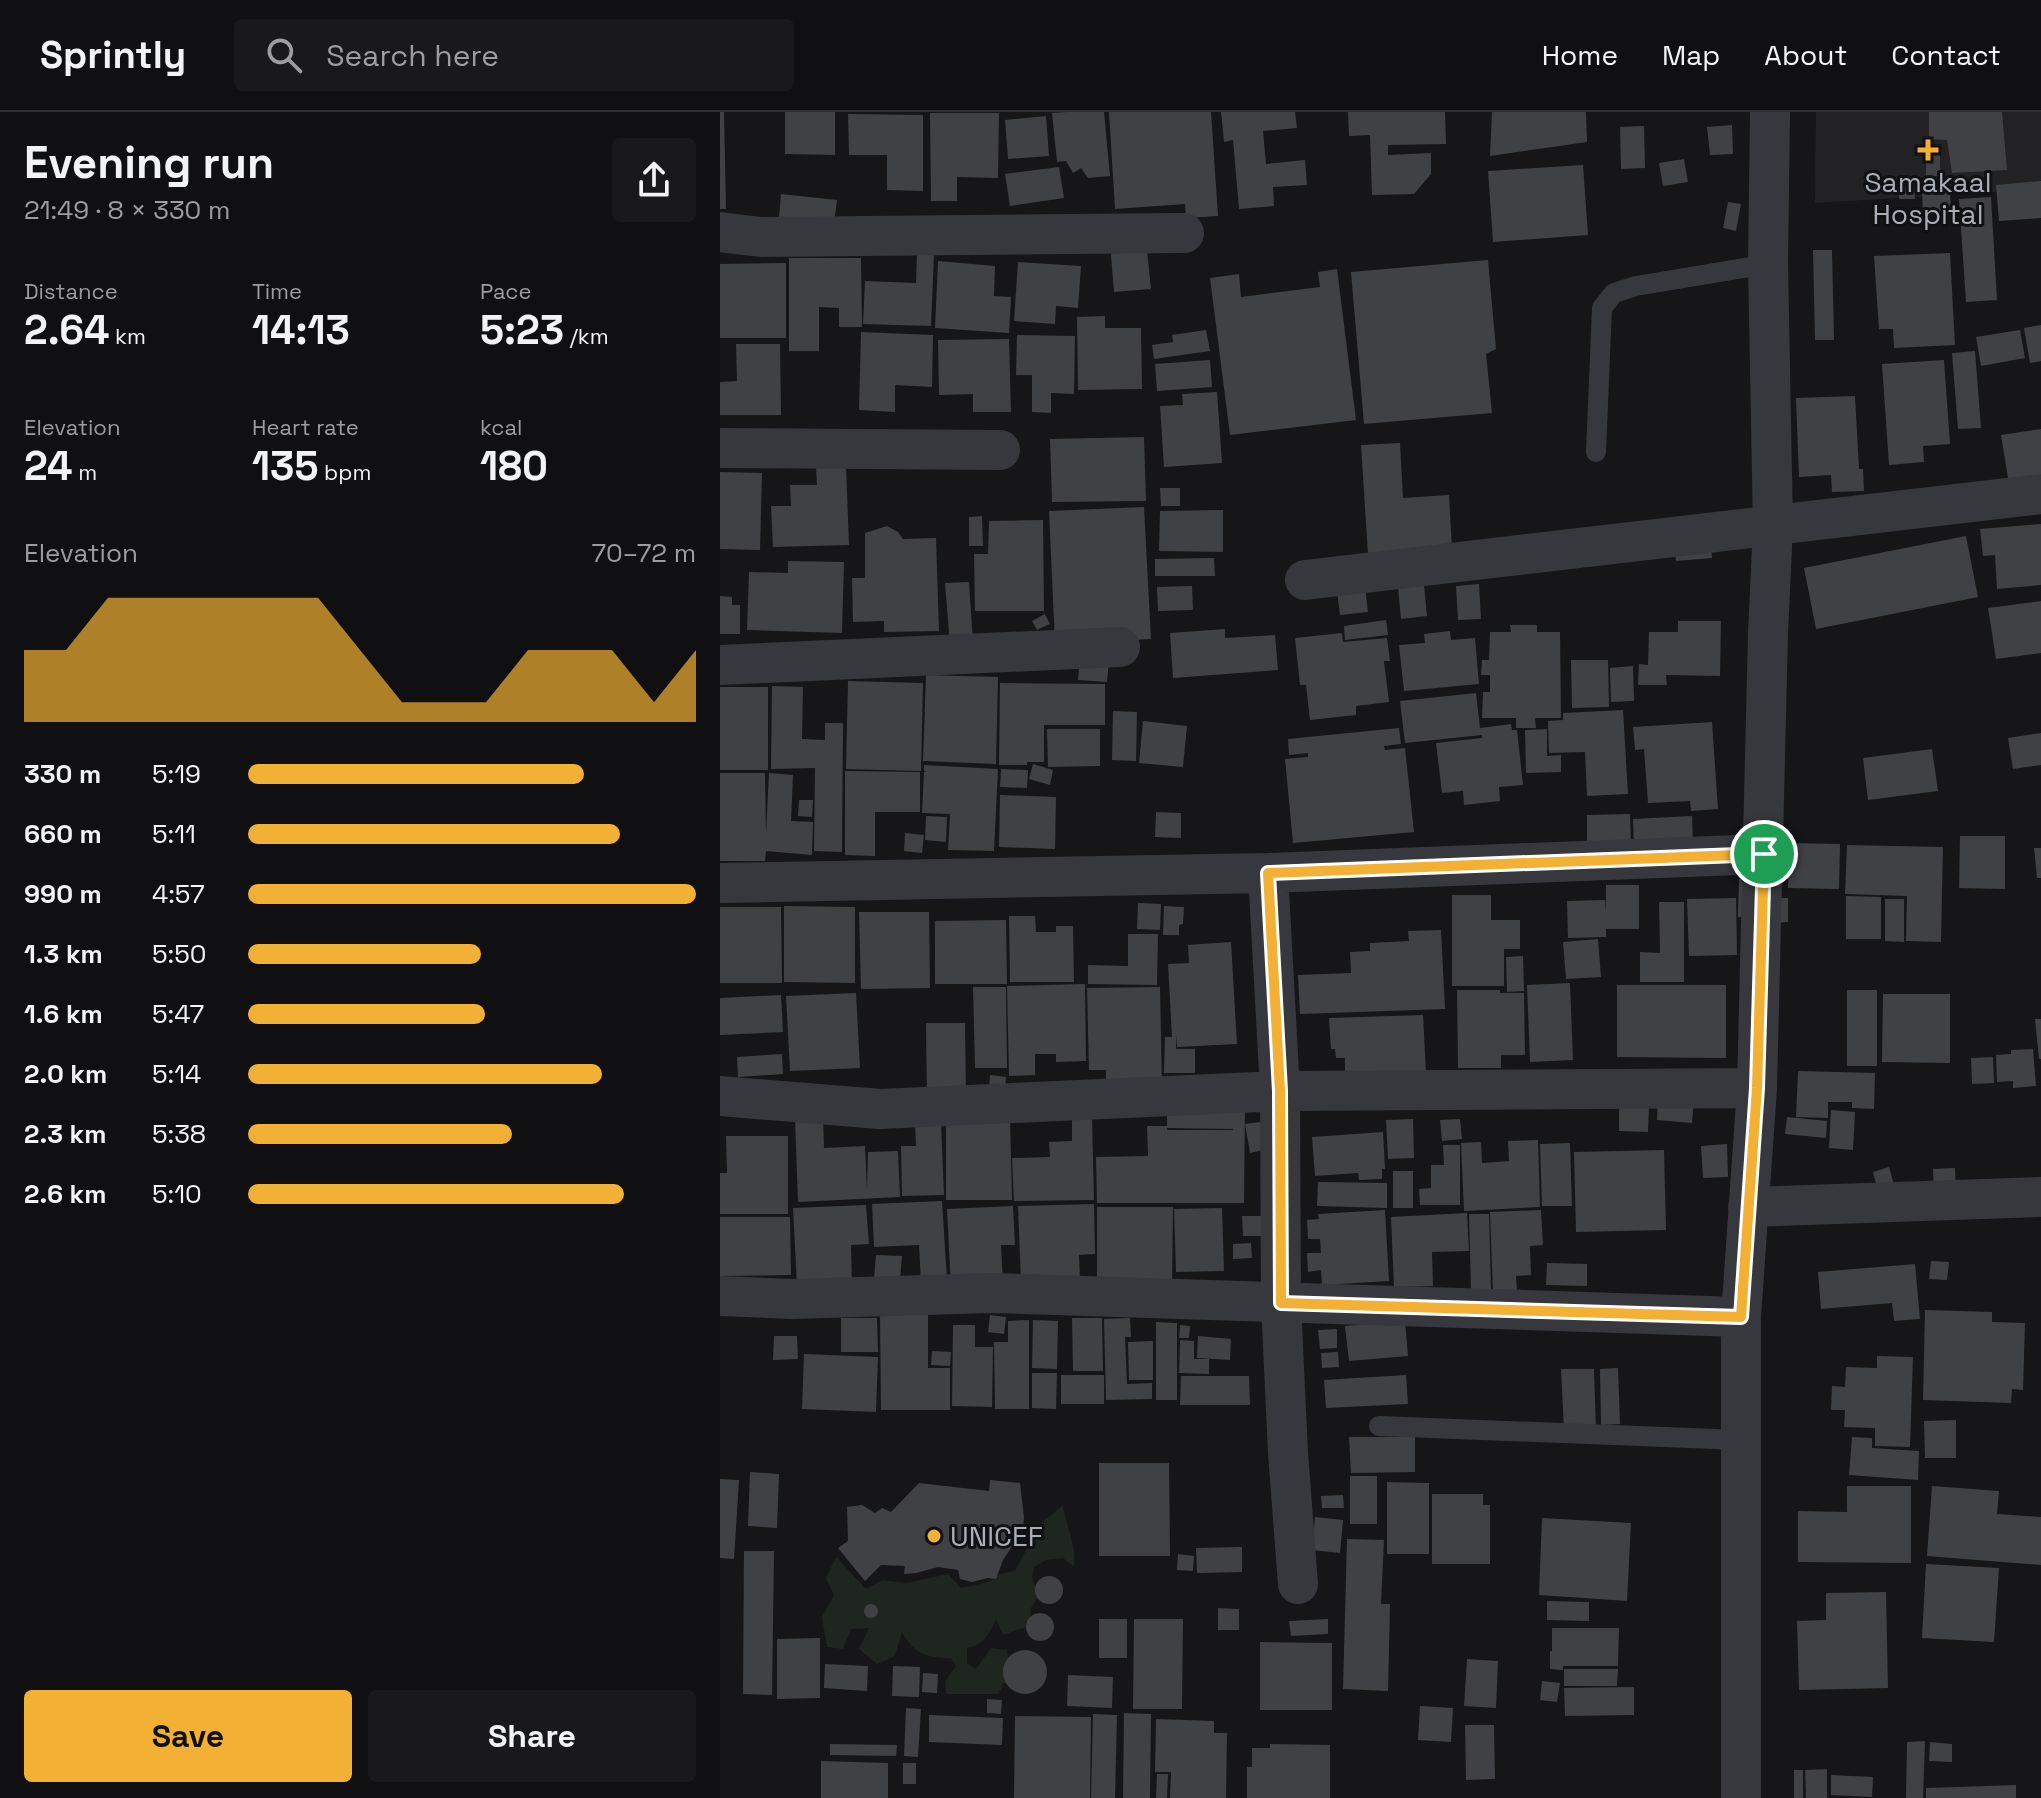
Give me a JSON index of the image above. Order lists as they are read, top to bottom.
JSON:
{
  "places": {
    "health": ["Samakaal Hospital"],
    "other": ["UNICEF"]
  },
  "page": {
    "header": "Sprintly",
    "search": "Search here",
    "nav": [
      "Home",
      "Map",
      "About",
      "Contact"
    ],
    "heading": ["Evening run", "21:49 · 8 × 330 m"],
    "stats": [
      ["Distance", "2.64 km"],
      ["Time", "14:13"],
      ["Pace", "5:23 /km"],
      ["Elevation", "24 m"],
      ["Heart rate", "135 bpm"],
      ["kcal", "180"]
    ],
    "chart": ["Elevation", "70–72 m"],
    "list": [
      {
        "name": "330 m",
        "note": "5:19"
      },
      {
        "name": "660 m",
        "note": "5:11"
      },
      {
        "name": "990 m",
        "note": "4:57"
      },
      {
        "name": "1.3 km",
        "note": "5:50"
      },
      {
        "name": "1.6 km",
        "note": "5:47"
      },
      {
        "name": "2.0 km",
        "note": "5:14"
      },
      {
        "name": "2.3 km",
        "note": "5:38"
      },
      {
        "name": "2.6 km",
        "note": "5:10"
      }
    ],
    "buttons": ["Save", "Share"]
  }
}
